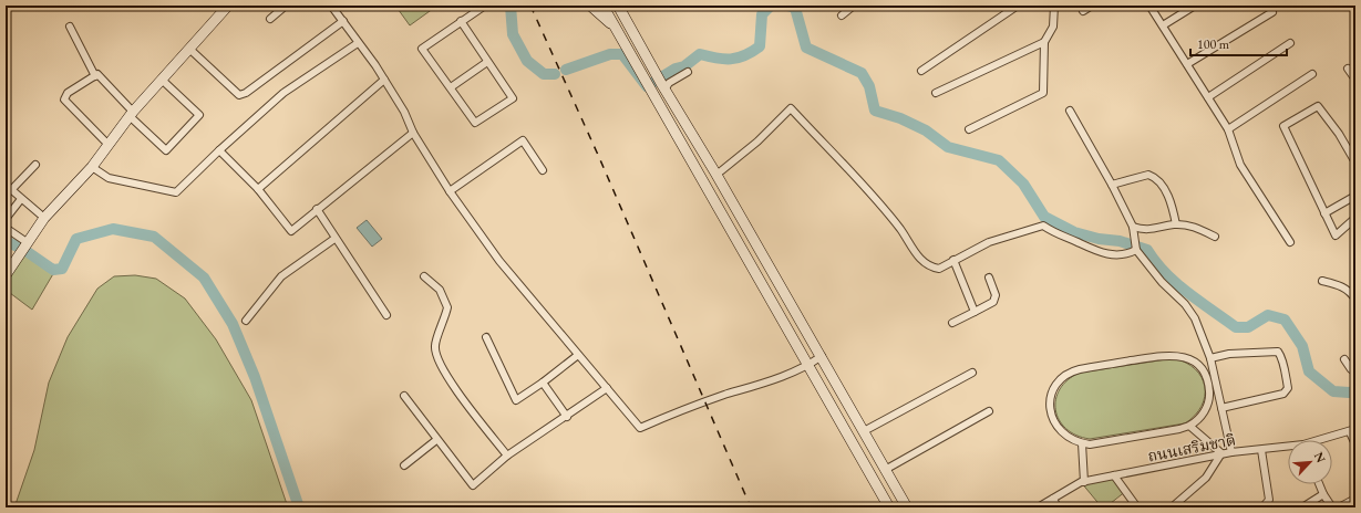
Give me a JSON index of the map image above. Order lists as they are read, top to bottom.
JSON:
{
  "streets": {
    "street": ["ถนนเสริมชาติ"]
  },
  "scale_bar": "100 m",
  "north": "top right"
}
